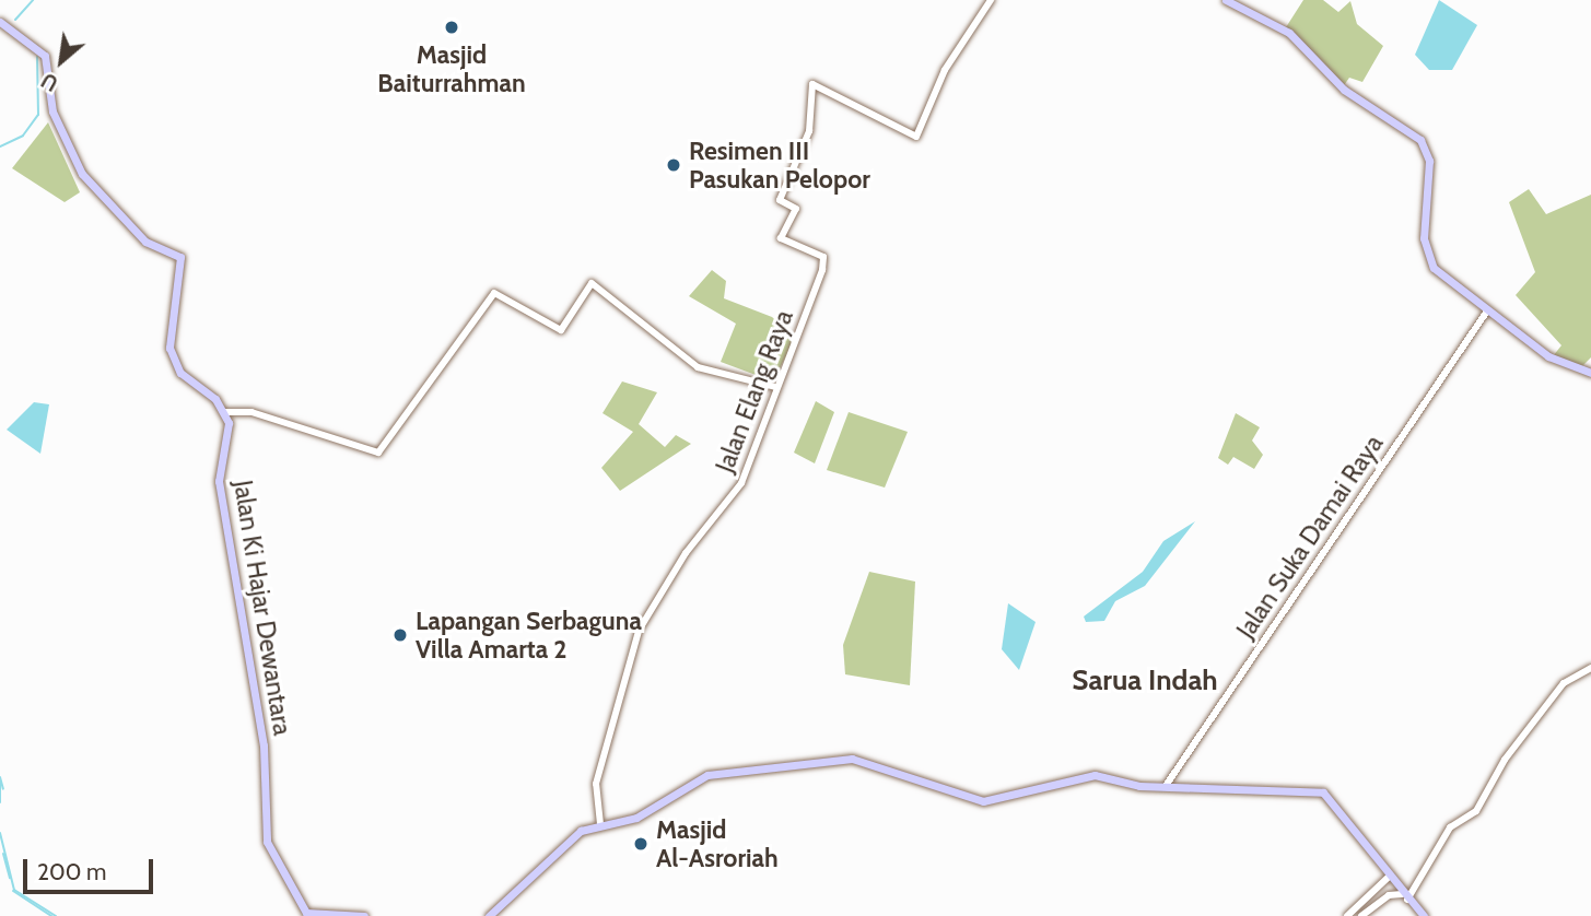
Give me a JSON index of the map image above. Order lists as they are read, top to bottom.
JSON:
{
  "streets": {
    "main road": ["Jalan Ki Hajar Dewantara"],
    "street": ["Jalan Elang Raya", "Jalan Suka Damai Raya"]
  },
  "districts": ["Sarua Indah"],
  "places": [
    "Masjid Baiturrahman",
    "Resimen III Pasukan Pelopor",
    "Lapangan Serbaguna Villa Amarta 2",
    "Masjid Al-Asroriah"
  ],
  "scale_bar": "200 m",
  "north": "bottom left"
}
